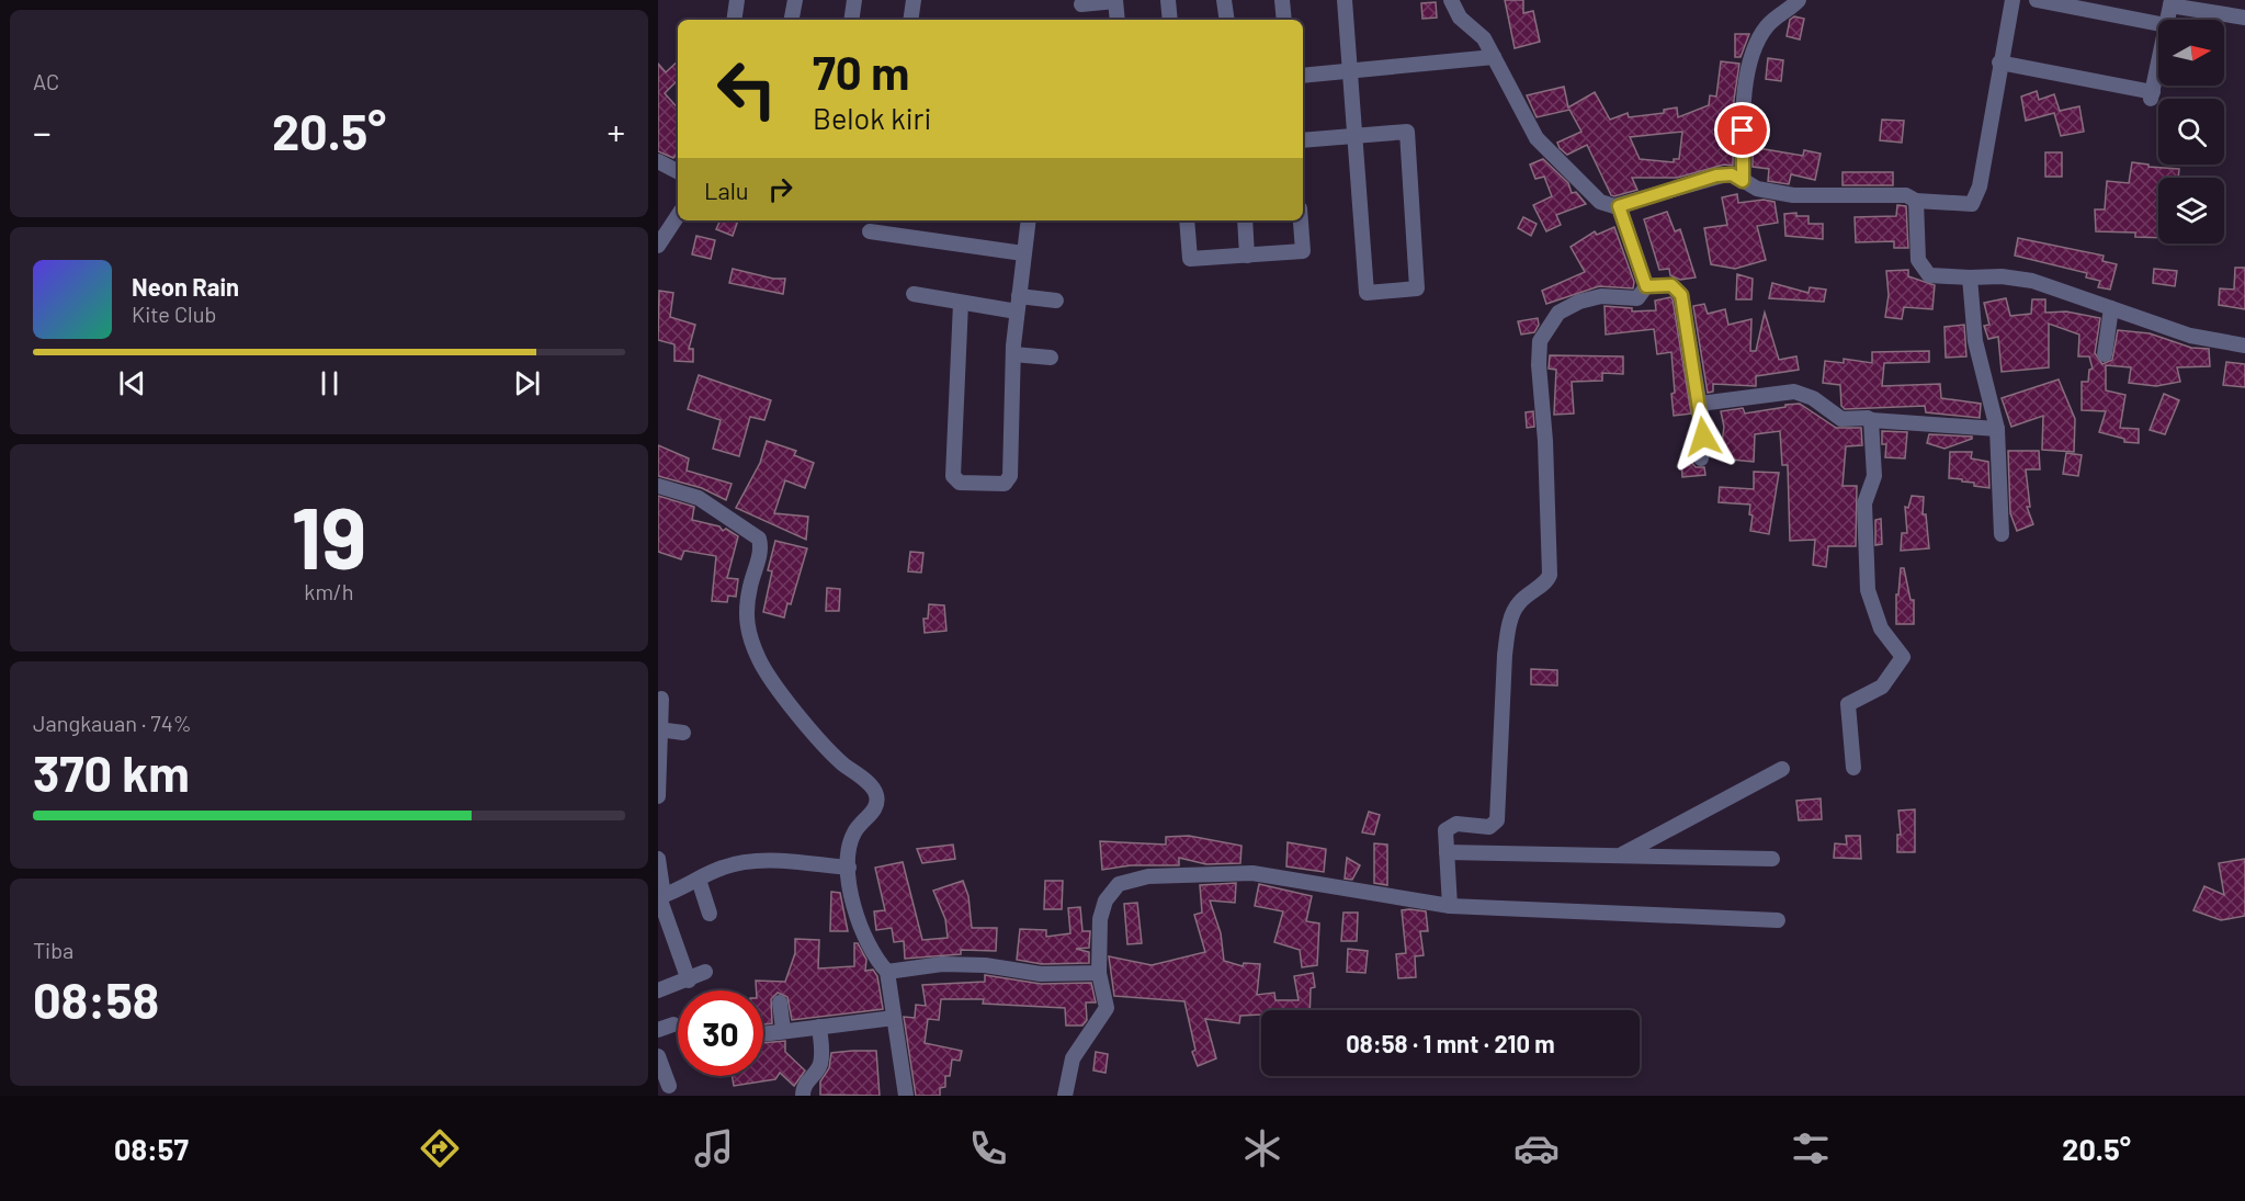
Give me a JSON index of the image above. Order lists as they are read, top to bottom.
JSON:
{
  "north": "right",
  "page": {
    "tile": [
      "AC",
      ["19", "km/h"],
      ["Jangkauan · 74%", "370 km"],
      ["Tiba", "08:58"]
    ],
    "turn": ["70 m", "Belok kiri"],
    "heat": ["−", "20.5°", "+"],
    "then": "Lalu",
    "song": ["Neon Rain", "Kite Club"],
    "limit": "30",
    "trip": "08:58 · 1 mnt · 210 m",
    "tabs": ["08:57", "20.5°"]
  }
}
